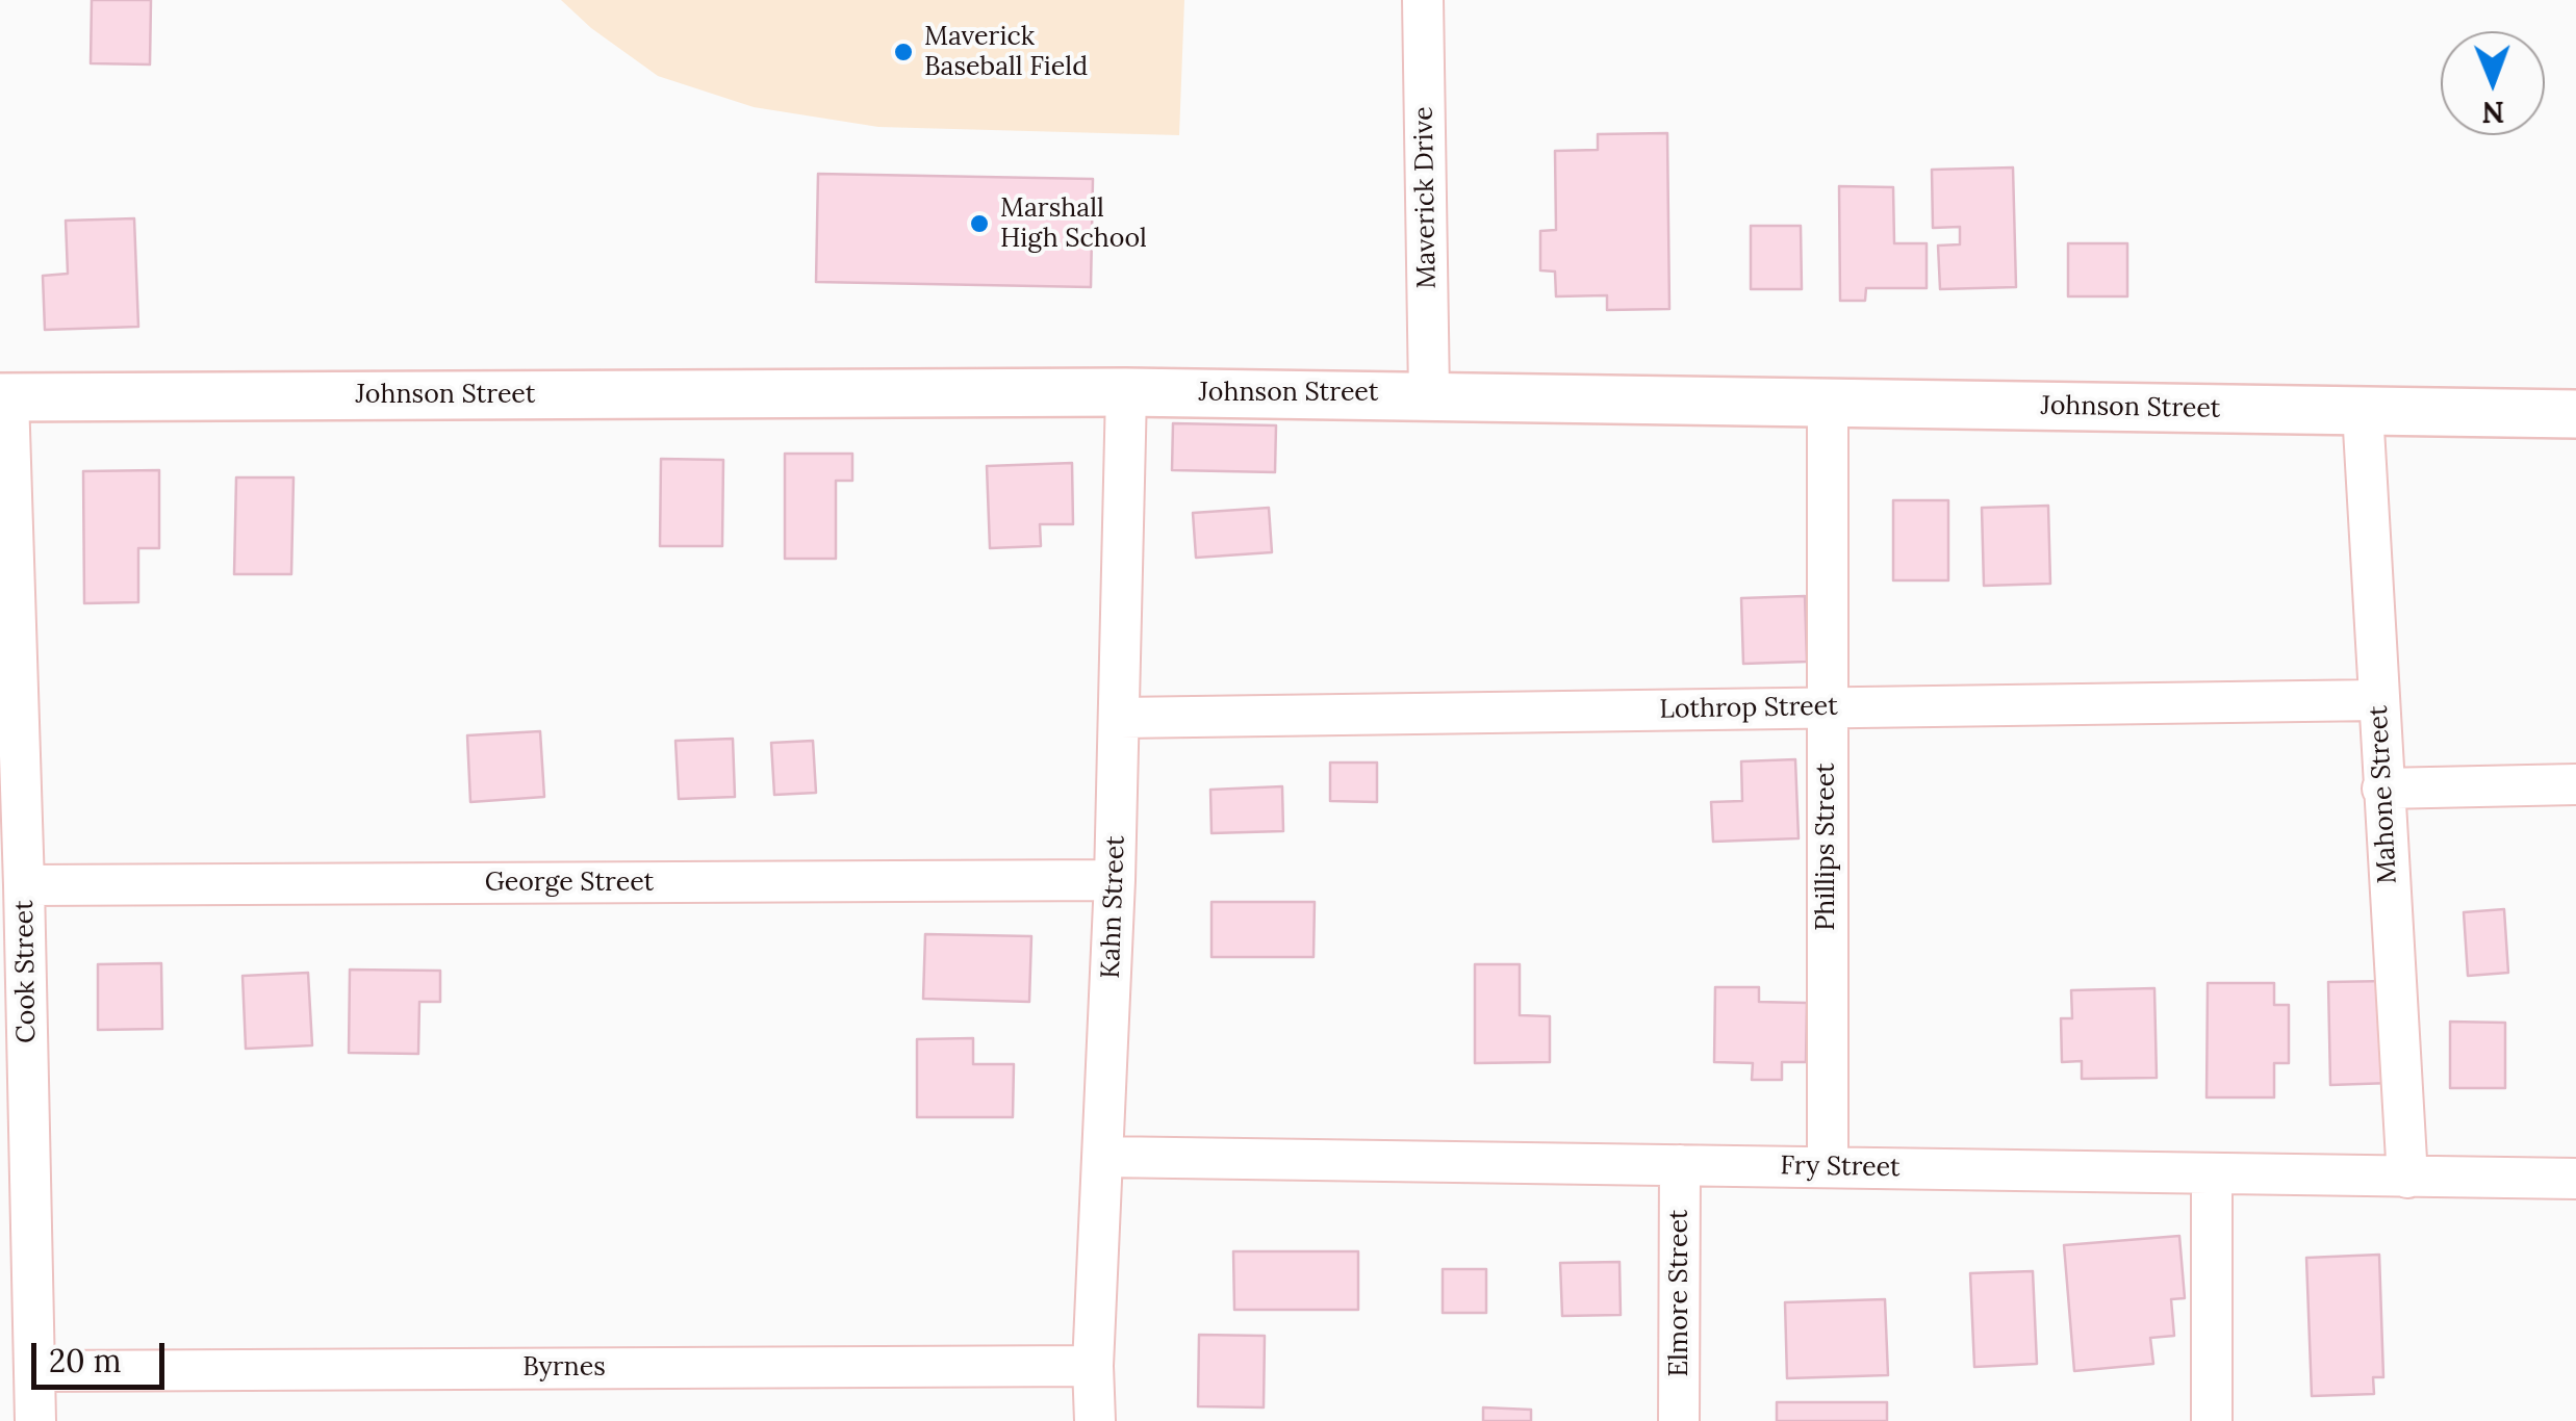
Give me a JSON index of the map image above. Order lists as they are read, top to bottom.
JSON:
{
  "streets": {
    "street": [
      "Maverick Drive",
      "Johnson Street",
      "Lothrop Street",
      "Mahone Street",
      "Phillips Street",
      "George Street",
      "Kahn Street",
      "Cook Street",
      "Fry Street",
      "Elmore Street",
      "Byrnes"
    ]
  },
  "crossings": [
    ["Maverick Drive", "Johnson Street"],
    ["Johnson Street", "Mahone Street"],
    ["Johnson Street", "Phillips Street"],
    ["Johnson Street", "Kahn Street"],
    ["Johnson Street", "Cook Street"],
    ["Lothrop Street", "Mahone Street"],
    ["Lothrop Street", "Phillips Street"],
    ["Lothrop Street", "Kahn Street"],
    ["Mahone Street", "Fry Street"],
    ["Phillips Street", "Fry Street"],
    ["George Street", "Kahn Street"],
    ["George Street", "Cook Street"],
    ["Kahn Street", "Fry Street"],
    ["Kahn Street", "Byrnes"],
    ["Cook Street", "Byrnes"],
    ["Fry Street", "Elmore Street"]
  ],
  "places": ["Maverick Baseball Field", "Marshall High School"],
  "scale_bar": "20 m",
  "north": "bottom"
}
